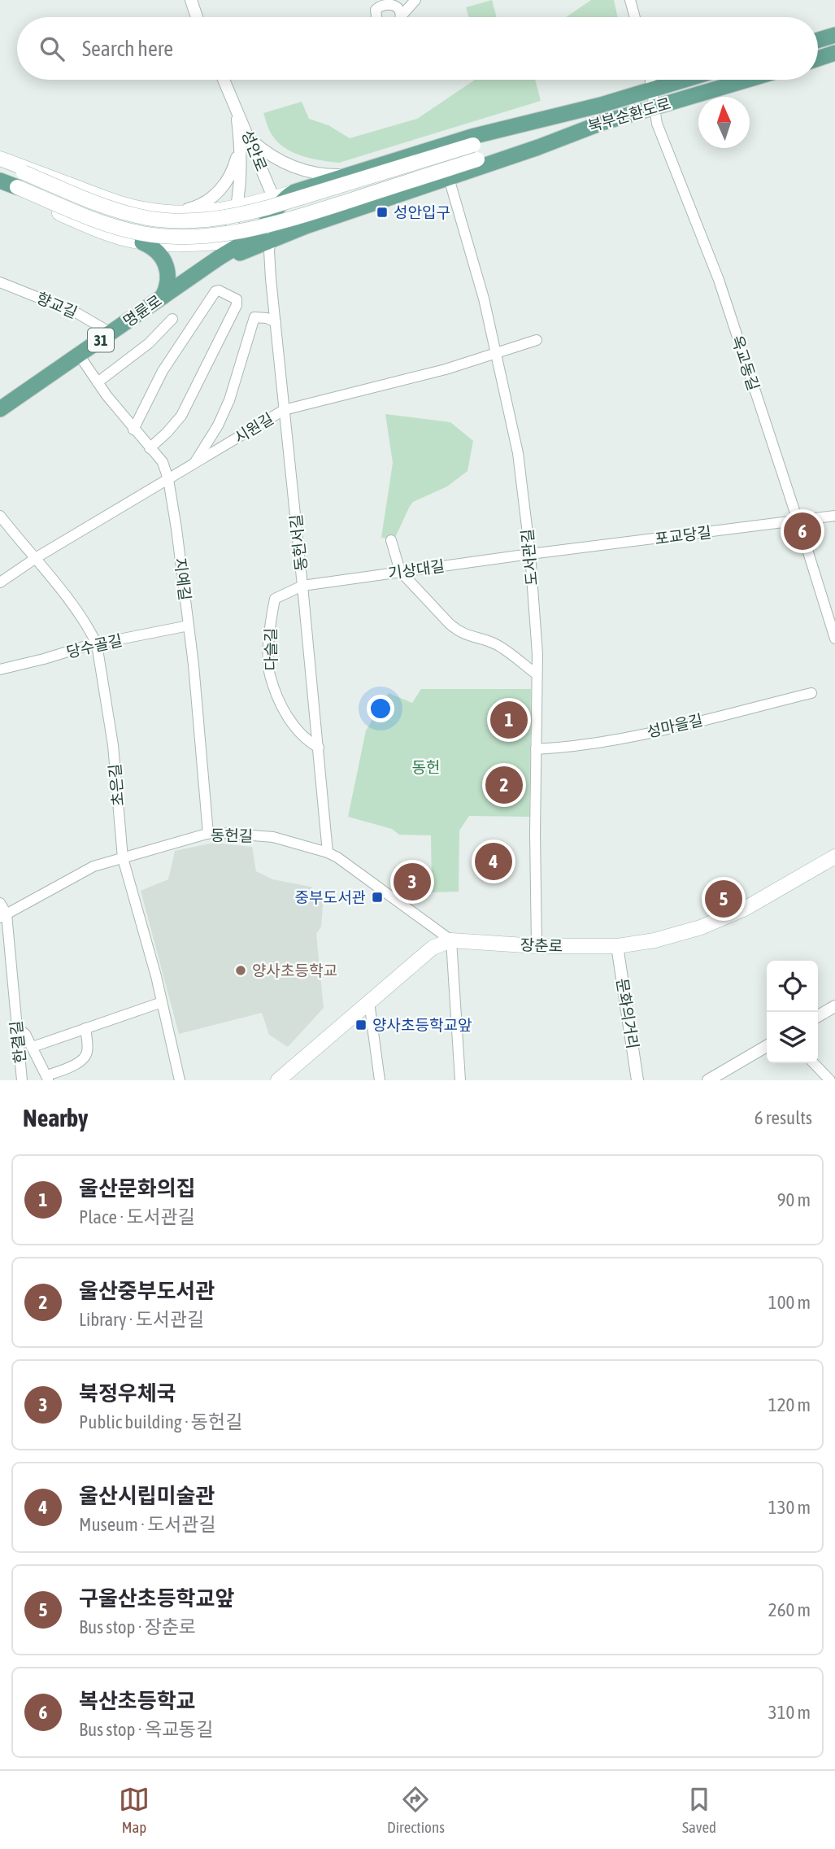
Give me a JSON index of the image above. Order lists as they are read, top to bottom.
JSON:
{
  "streets": {
    "main road": [
      "북부순환도로",
      "명륜로",
      "31",
      "장춘로"
    ],
    "street": [
      "성안로",
      "향교길",
      "옥교동길",
      "시원길",
      "포교당길",
      "동헌서길",
      "도서관길",
      "기상대길",
      "지예길",
      "당수골길",
      "다슬길",
      "성마을길",
      "초은길",
      "동헌길",
      "문화의거리",
      "한결길"
    ]
  },
  "crossings": [
    ["북부순환도로", "옥교동길"],
    ["향교길", "명륜로"],
    ["명륜로", "지예길"],
    ["옥교동길", "포교당길"],
    ["시원길", "동헌서길"],
    ["시원길", "도서관길"],
    ["시원길", "지예길"],
    ["시원길", "초은길"],
    ["포교당길", "도서관길"],
    ["포교당길", "기상대길"],
    ["동헌서길", "기상대길"],
    ["동헌서길", "다슬길"],
    ["동헌서길", "동헌길"],
    ["도서관길", "기상대길"],
    ["도서관길", "성마을길"],
    ["도서관길", "장춘로"],
    ["기상대길", "다슬길"],
    ["지예길", "당수골길"],
    ["지예길", "동헌길"],
    ["당수골길", "초은길"],
    ["초은길", "동헌길"],
    ["동헌길", "장춘로"],
    ["동헌길", "한결길"],
    ["장춘로", "문화의거리"]
  ],
  "parks": ["동헌"],
  "places": {
    "transit": ["성안입구", "중부도서관", "양사초등학교앞"],
    "other": ["양사초등학교"]
  },
  "north": "top",
  "page": {
    "search": "Search here",
    "pins": [
      "6",
      "1",
      "2",
      "4",
      "3",
      "5"
    ],
    "heading": ["Nearby", "6 results"],
    "list": [
      {
        "mark": "1",
        "name": "울산문화의집",
        "note": "Place · 도서관길",
        "value": "90 m"
      },
      {
        "mark": "2",
        "name": "울산중부도서관",
        "note": "Library · 도서관길",
        "value": "100 m"
      },
      {
        "mark": "3",
        "name": "북정우체국",
        "note": "Public building · 동헌길",
        "value": "120 m"
      },
      {
        "mark": "4",
        "name": "울산시립미술관",
        "note": "Museum · 도서관길",
        "value": "130 m"
      },
      {
        "mark": "5",
        "name": "구울산초등학교앞",
        "note": "Bus stop · 장춘로",
        "value": "260 m"
      },
      {
        "mark": "6",
        "name": "복산초등학교",
        "note": "Bus stop · 옥교동길",
        "value": "310 m"
      }
    ],
    "nav": ["Map", "Directions", "Saved"]
  }
}
